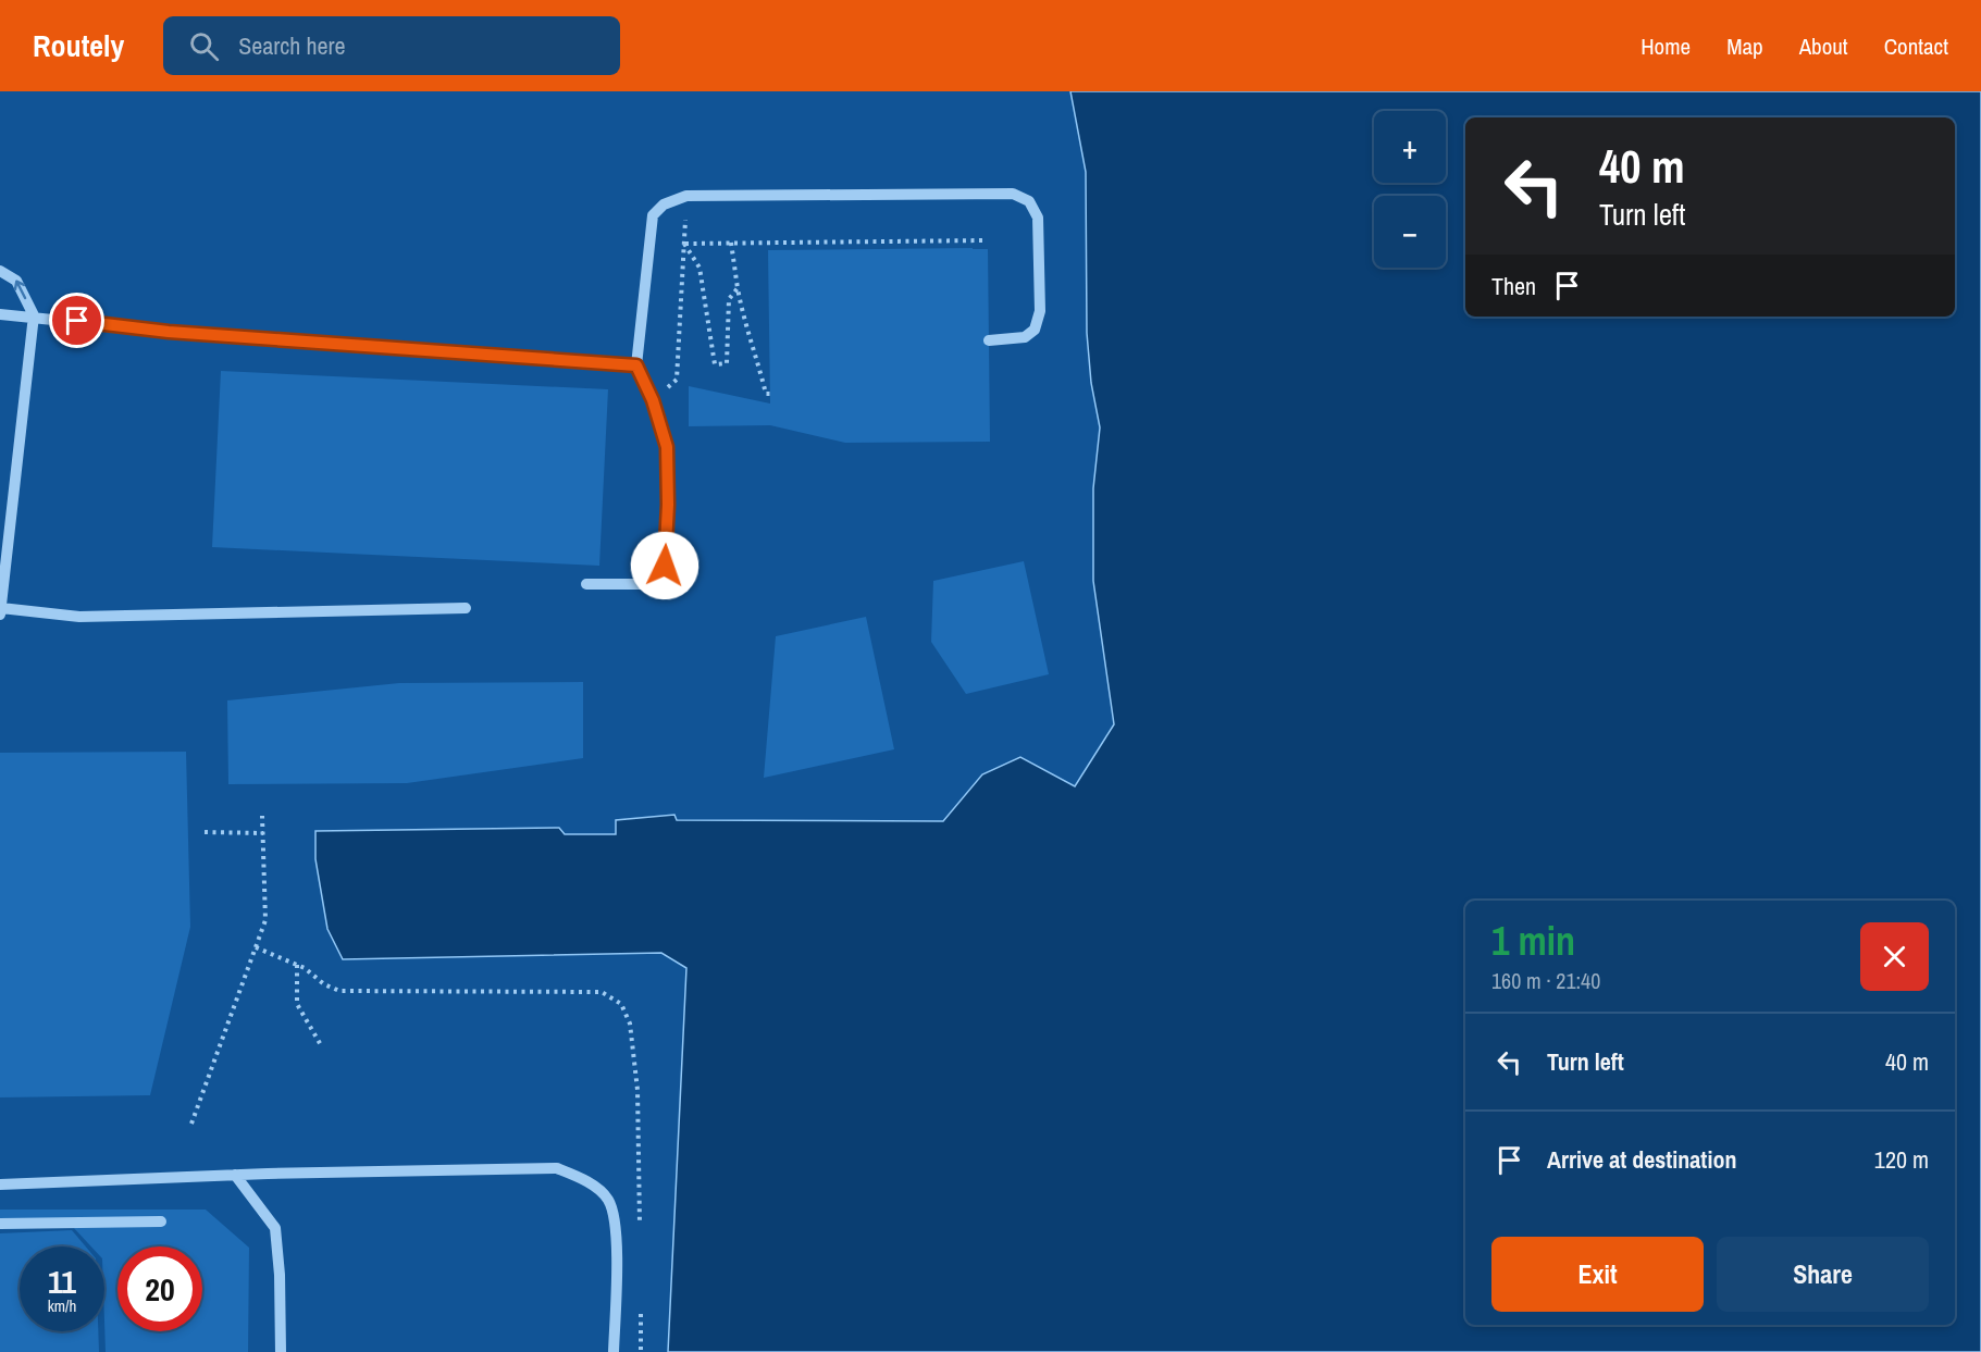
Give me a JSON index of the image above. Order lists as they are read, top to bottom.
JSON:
{
  "page": {
    "header": "Routely",
    "search": "Search here",
    "nav": [
      "Home",
      "Map",
      "About",
      "Contact"
    ],
    "map_buttons": ["+", "−"],
    "turn": ["40 m", "Turn left"],
    "then": "Then",
    "heading": ["1 min", "160 m · 21:40"],
    "list": [
      {
        "name": "Turn left",
        "value": "40 m"
      },
      {
        "name": "Arrive at destination",
        "value": "120 m"
      }
    ],
    "buttons": ["Exit", "Share"],
    "speed": "11 km/h",
    "limit": "20"
  }
}
